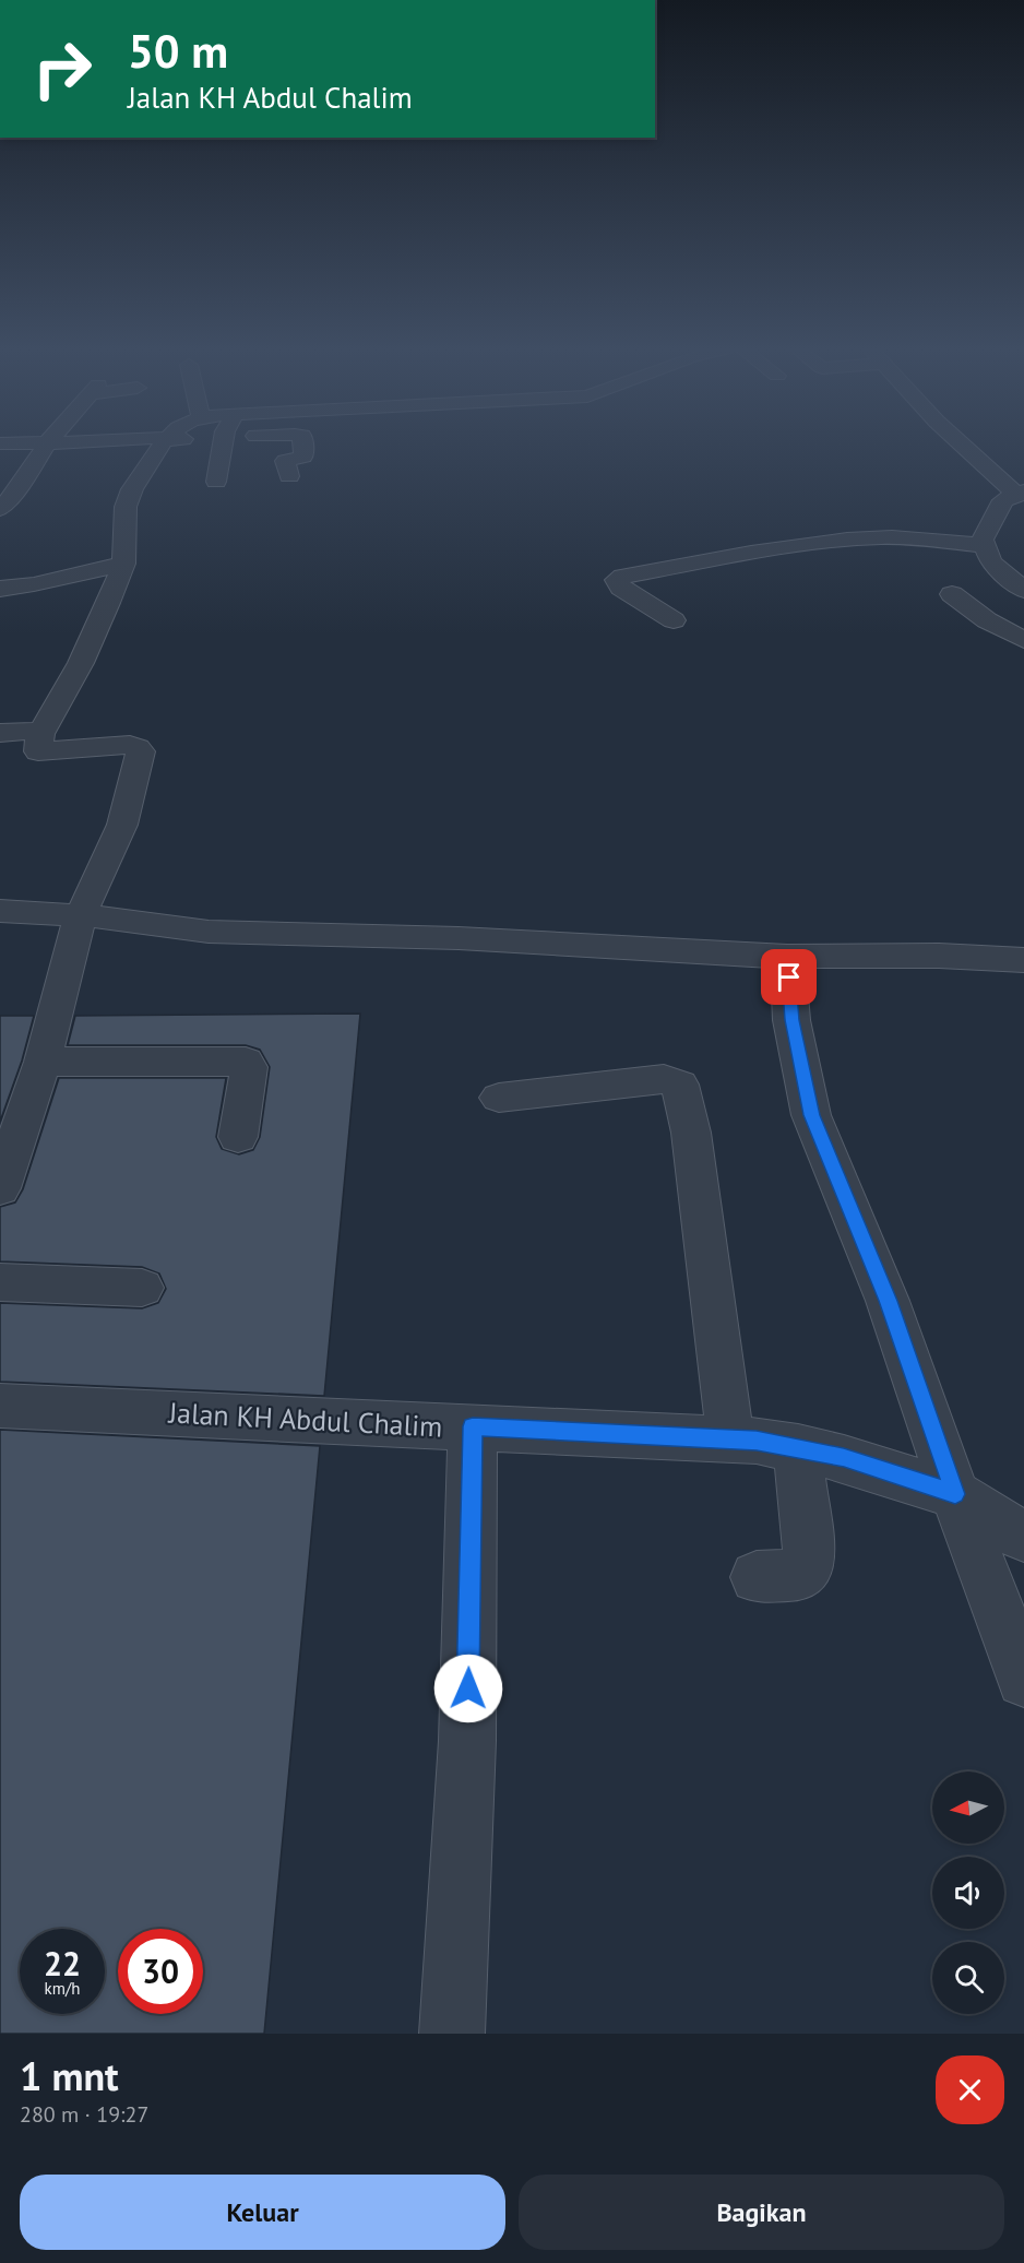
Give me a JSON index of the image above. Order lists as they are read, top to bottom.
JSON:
{
  "streets": {
    "street": ["Jalan KH Abdul Chalim"]
  },
  "north": "left",
  "page": {
    "turn": ["50 m", "Jalan KH Abdul Chalim"],
    "speed": "22 km/h",
    "limit": "30",
    "heading": ["1 mnt", "280 m · 19:27"],
    "buttons": ["Keluar", "Bagikan"]
  }
}
